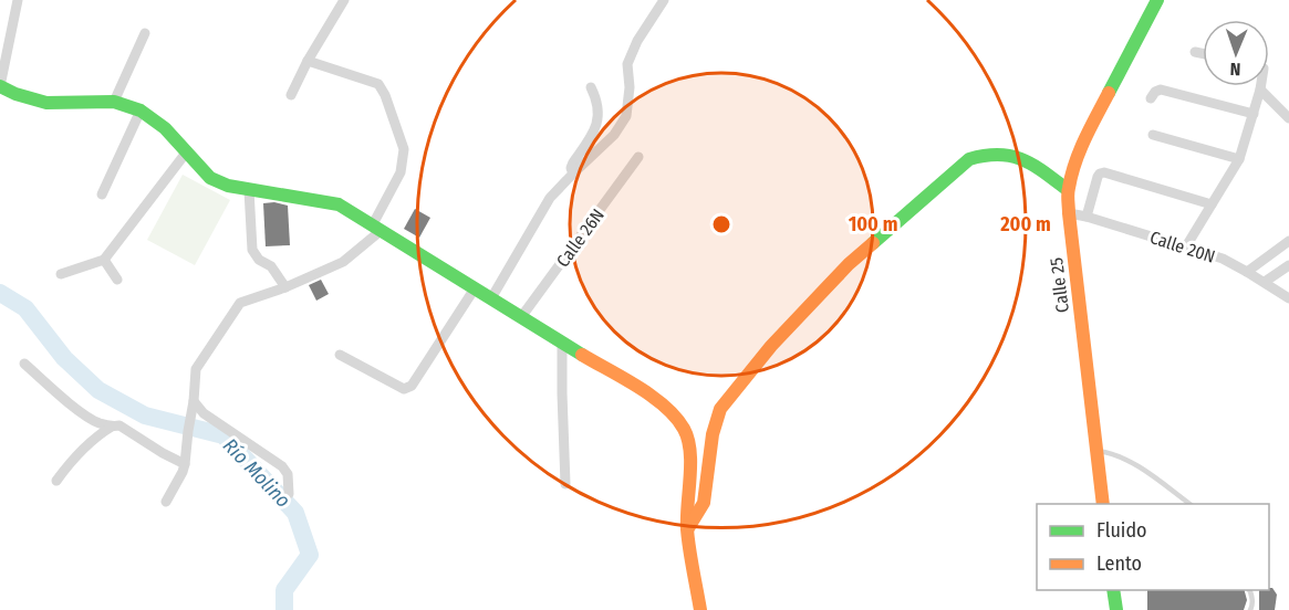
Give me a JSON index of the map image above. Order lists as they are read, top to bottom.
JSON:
{
  "streets": {
    "street": ["Calle 26N", "Calle 20N", "Calle 25"]
  },
  "crossings": [
    ["Calle 20N", "Calle 25"]
  ],
  "water": ["Río Molino"],
  "legend": ["Fluido", "Lento"],
  "north": "bottom",
  "rings": ["100 m", "200 m"]
}
